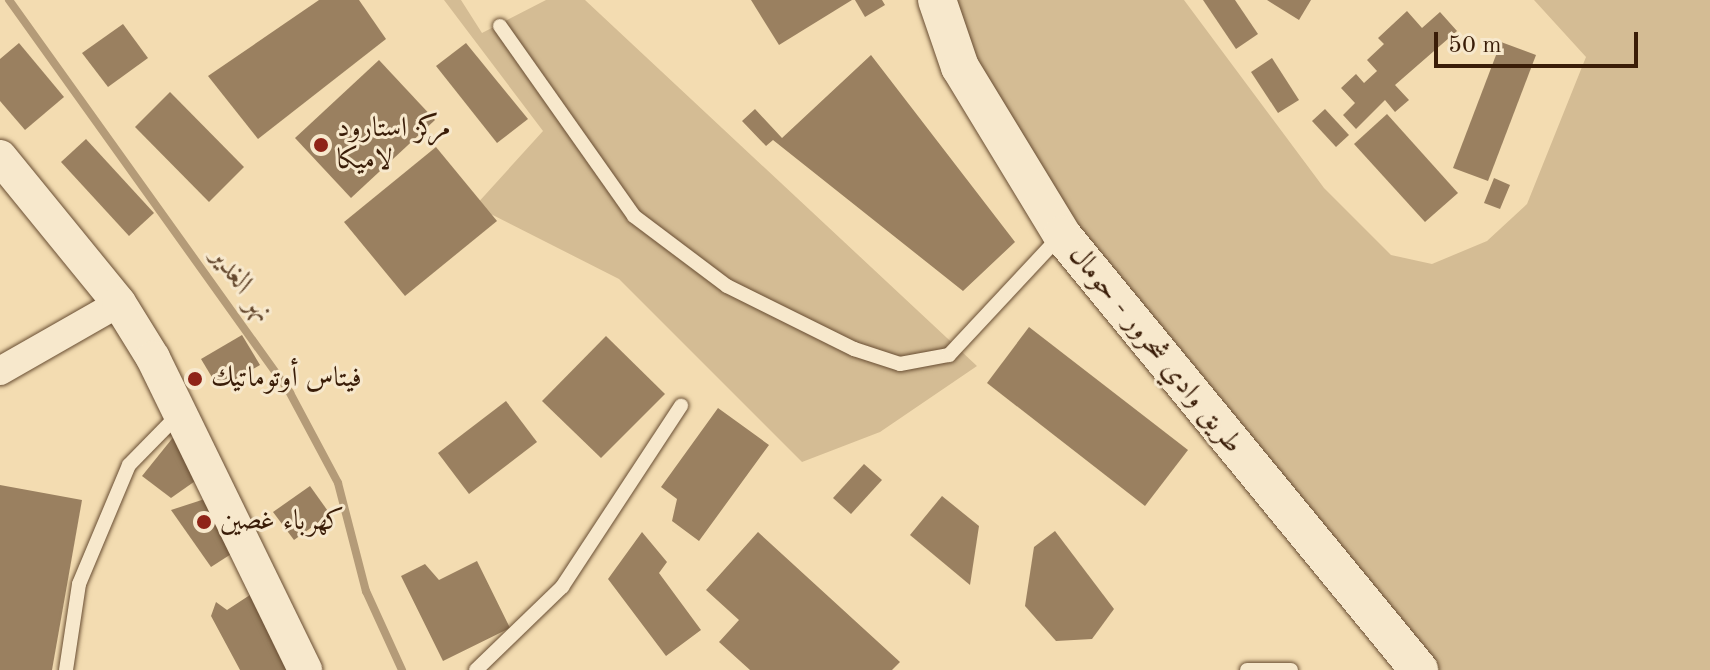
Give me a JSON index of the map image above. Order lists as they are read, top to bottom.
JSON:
{
  "streets": {
    "main road": ["طريق وادي شحرور - حومال"]
  },
  "water": ["نهر الغدير"],
  "places": ["مركز استارود لاميكا", "فيتاس أوتوماتيك", "كهرباء غصين"],
  "scale_bar": "50 m"
}
